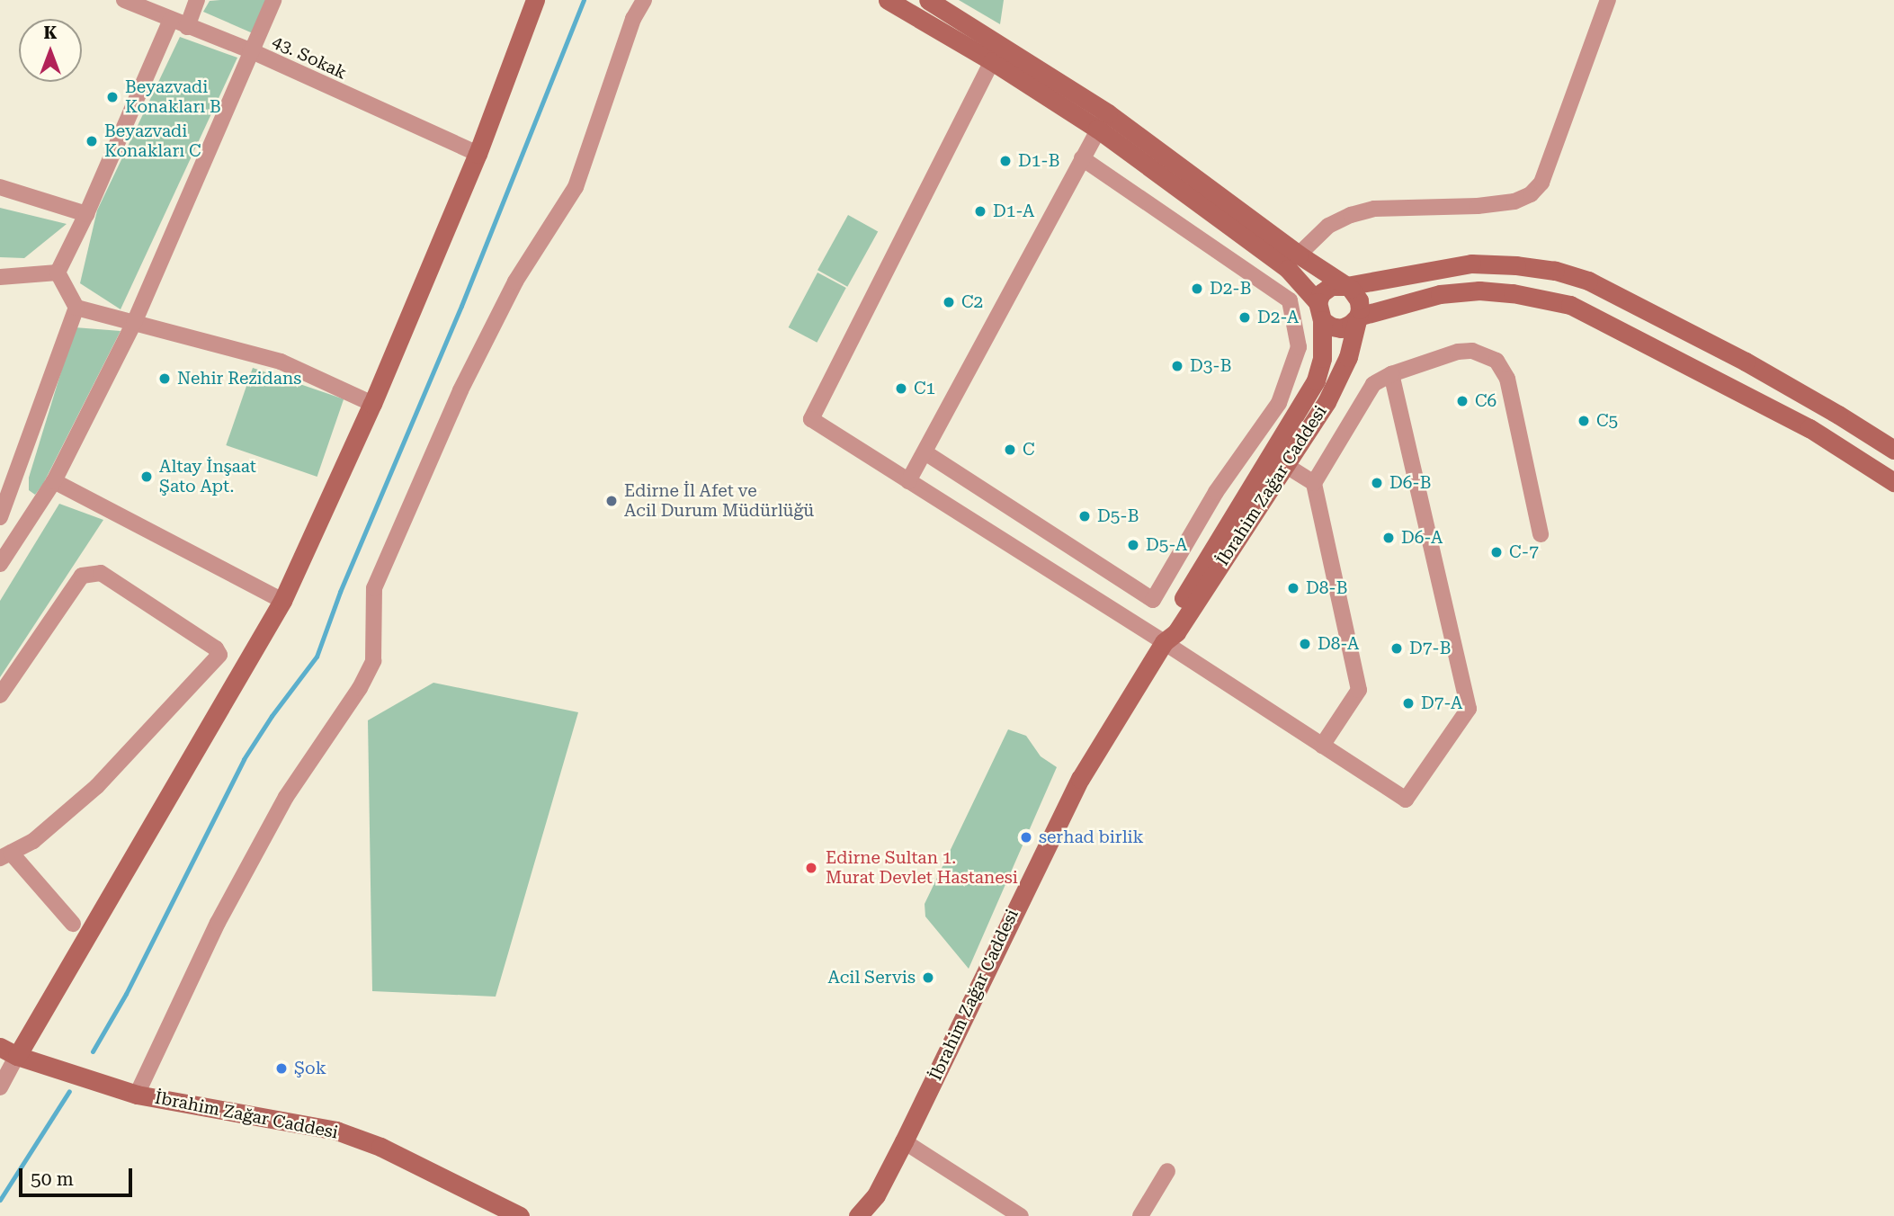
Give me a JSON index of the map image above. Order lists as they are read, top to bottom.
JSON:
{
  "streets": {
    "main road": ["İbrahim Zağar Caddesi"],
    "street": ["43. Sokak"]
  },
  "places": [
    "Beyazvadi Konakları B",
    "Beyazvadi Konakları C",
    "D1-B",
    "D1-A",
    "D2-B",
    "C2",
    "D2-A",
    "D3-B",
    "Nehir Rezidans",
    "C1",
    "C6",
    "C5",
    "C",
    "Altay İnşaat Şato Apt.",
    "D6-B",
    "Edirne İl Afet ve Acil Durum Müdürlüğü",
    "D5-B",
    "D6-A",
    "D5-A",
    "C-7",
    "D8-B",
    "D8-A",
    "D7-B",
    "D7-A",
    "serhad birlik",
    "Edirne Sultan 1. Murat Devlet Hastanesi",
    "Acil Servis",
    "Şok"
  ],
  "scale_bar": "50 m",
  "north": "top"
}
